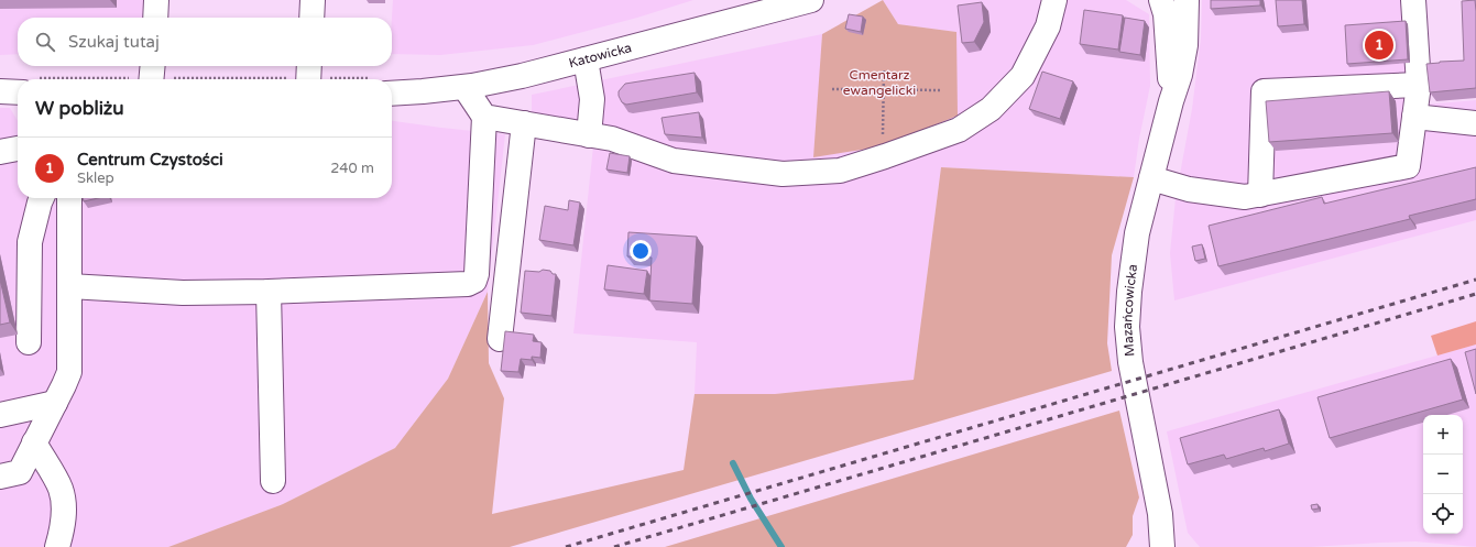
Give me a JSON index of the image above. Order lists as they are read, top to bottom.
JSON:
{
  "streets": {
    "street": ["Katowicka", "Mazańcowicka"]
  },
  "parks": ["Cmentarz ewangelicki"],
  "page": {
    "search": "Szukaj tutaj",
    "pins": "1",
    "heading": "W pobliżu",
    "list": [
      {
        "mark": "1",
        "name": "Centrum Czystości",
        "note": "Sklep",
        "value": "240 m"
      }
    ],
    "map_buttons": ["+", "−"]
  }
}
